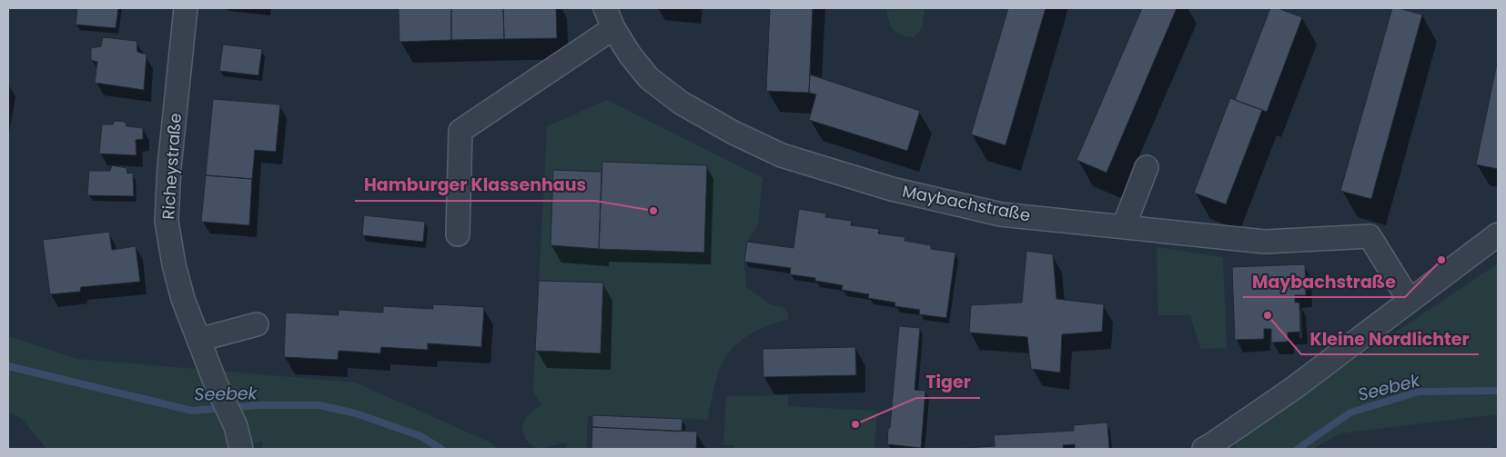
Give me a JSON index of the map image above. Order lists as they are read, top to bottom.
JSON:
{
  "streets": {
    "street": ["Richeystraße", "Maybachstraße"]
  },
  "water": ["Seebek"],
  "places": [
    "Hamburger Klassenhaus",
    "Maybachstraße",
    "Kleine Nordlichter",
    "Tiger"
  ]
}
